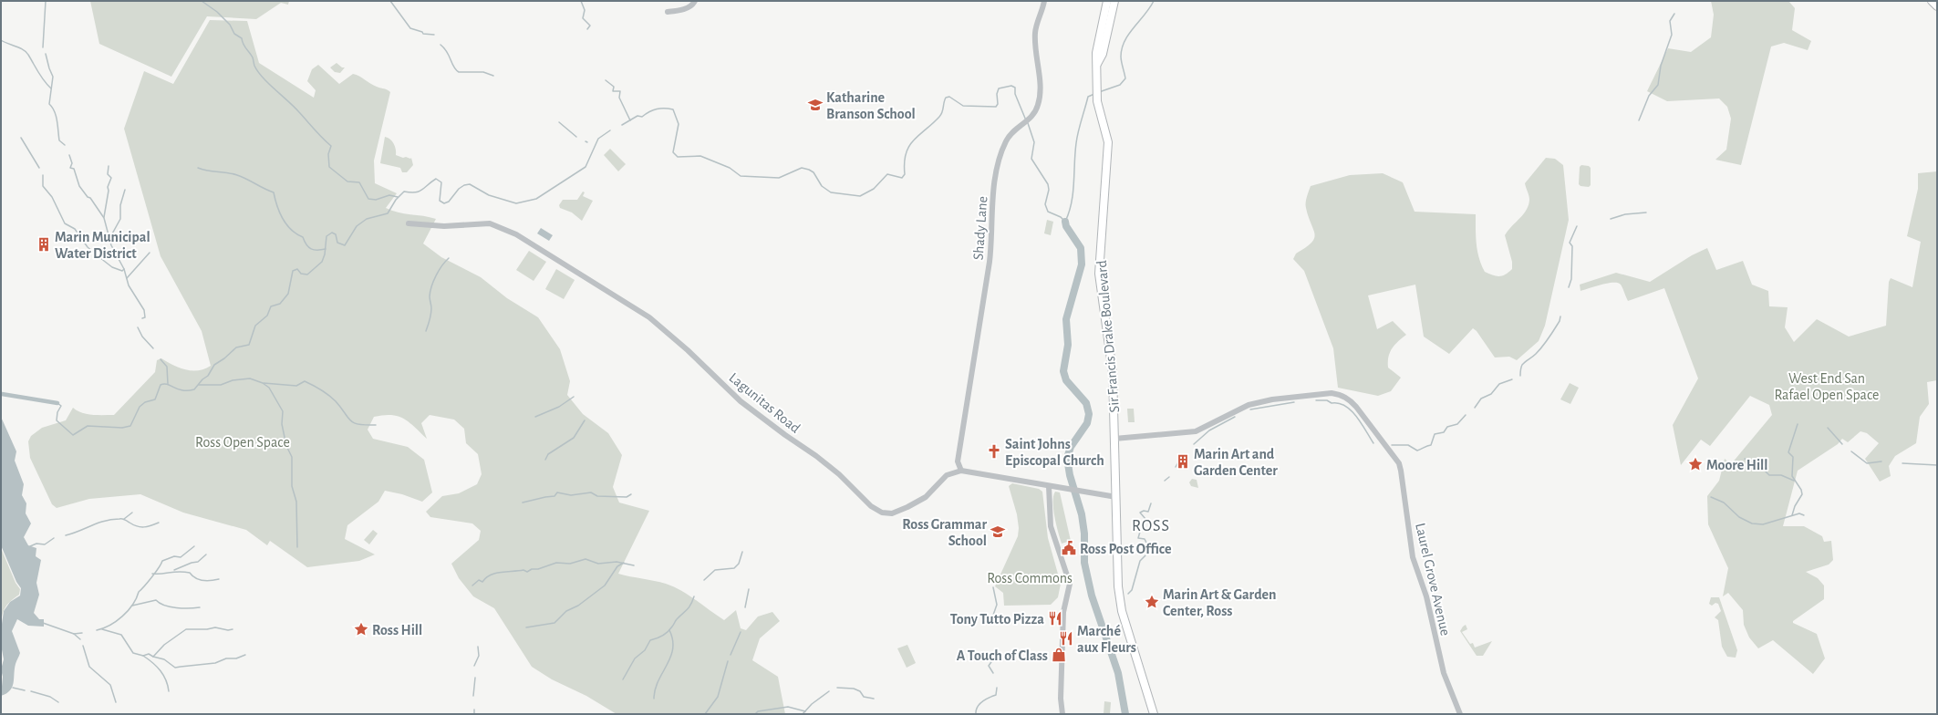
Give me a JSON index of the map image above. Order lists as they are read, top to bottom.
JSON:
{
  "streets": {
    "main road": ["Sir Francis Drake Boulevard"],
    "street": ["Shady Lane", "Lagunitas Road", "Laurel Grove Avenue"]
  },
  "crossings": [
    ["Shady Lane", "Lagunitas Road"],
    ["Sir Francis Drake Boulevard", "Laurel Grove Avenue"]
  ],
  "districts": ["ROSS"],
  "parks": ["West End San Rafael Open Space", "Ross Open Space", "Ross Commons"],
  "places": {
    "school or university": ["Katharine Branson School", "Ross Grammar School"],
    "building": ["Marin Municipal Water District", "Marin Art and Garden Center"],
    "church": ["Saint Johns Episcopal Church"],
    "place": ["Moore Hill", "Marin Art & Garden Center, Ross", "Ross Hill"],
    "public building": ["Ross Post Office"],
    "restaurant": ["Tony Tutto Pizza", "Marché aux Fleurs"],
    "shop": ["A Touch of Class"]
  }
}
